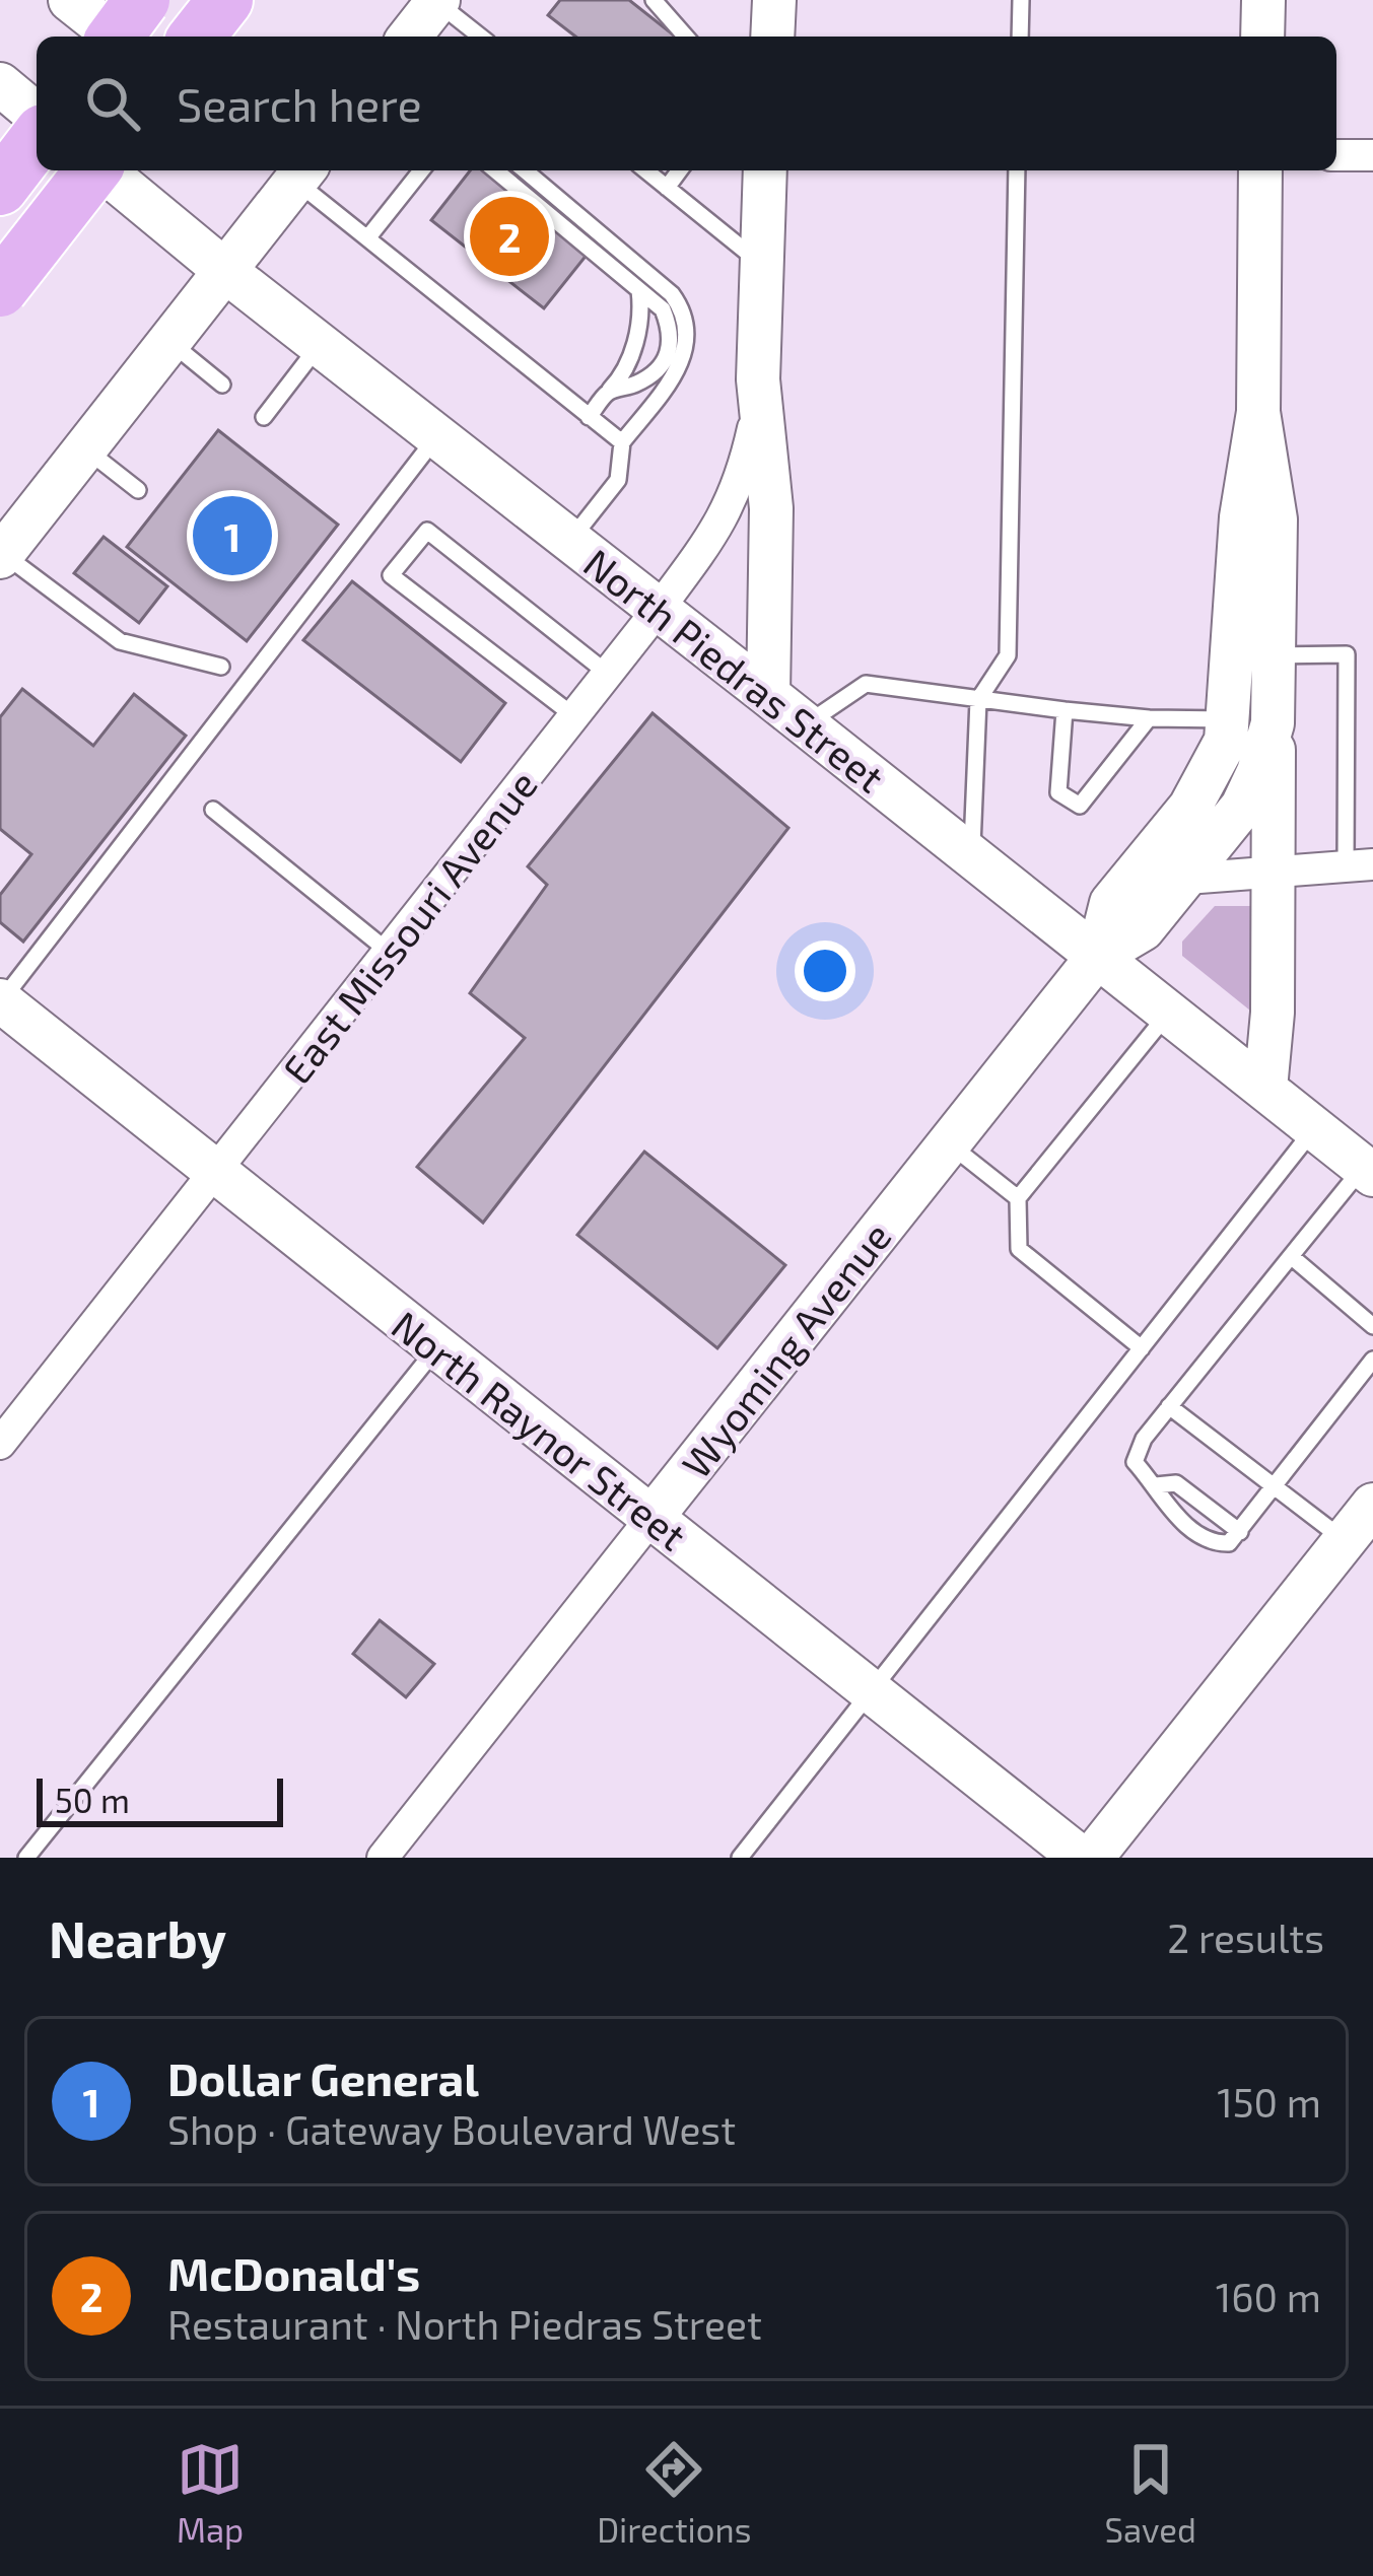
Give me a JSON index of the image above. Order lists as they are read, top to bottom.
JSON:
{
  "streets": {
    "main road": [
      "North Piedras Street",
      "East Missouri Avenue",
      "Wyoming Avenue",
      "North Raynor Street"
    ]
  },
  "crossings": [
    ["North Piedras Street", "East Missouri Avenue"],
    ["North Piedras Street", "Wyoming Avenue"],
    ["East Missouri Avenue", "North Raynor Street"],
    ["Wyoming Avenue", "North Raynor Street"]
  ],
  "scale_bar": "50 m",
  "page": {
    "search": "Search here",
    "pins": ["2", "1"],
    "scale": "50 m",
    "heading": ["Nearby", "2 results"],
    "list": [
      {
        "mark": "1",
        "name": "Dollar General",
        "note": "Shop · Gateway Boulevard West",
        "value": "150 m"
      },
      {
        "mark": "2",
        "name": "McDonald's",
        "note": "Restaurant · North Piedras Street",
        "value": "160 m"
      }
    ],
    "nav": ["Map", "Directions", "Saved"]
  }
}
